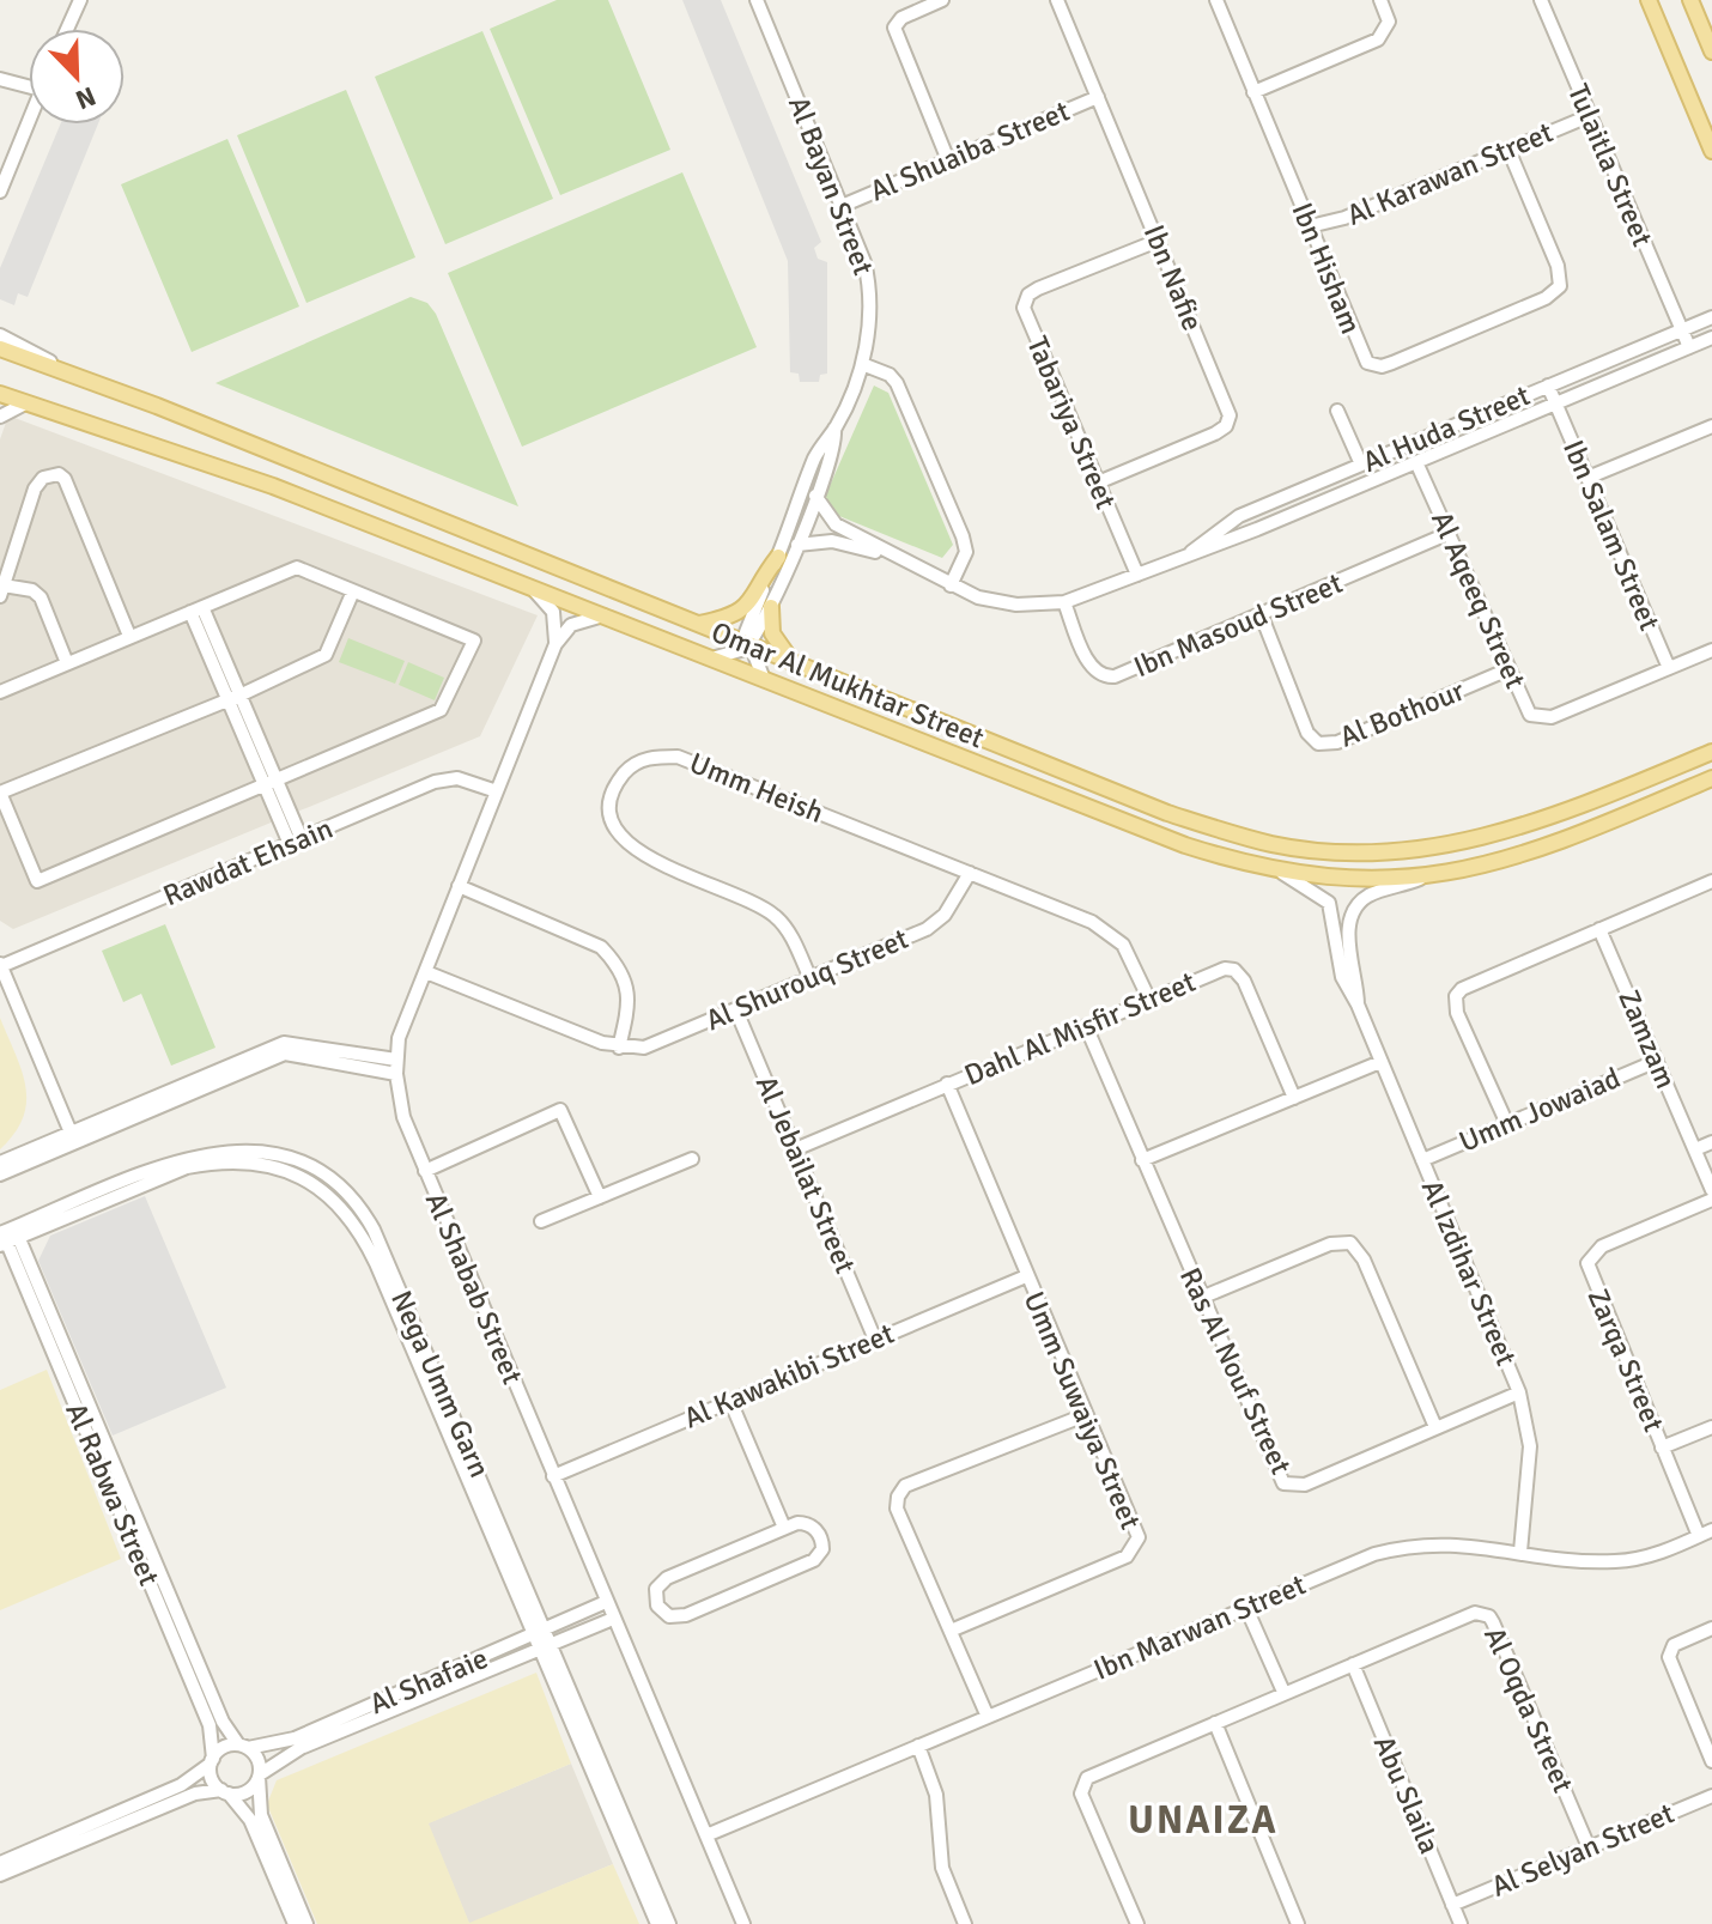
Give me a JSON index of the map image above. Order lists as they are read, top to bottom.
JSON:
{
  "streets": {
    "main road": ["Omar Al Mukhtar Street"],
    "street": [
      "Al Shuaiba Street",
      "Tulaitla Street",
      "Al Karawan Street",
      "Al Bayan Street",
      "Ibn Hisham",
      "Ibn Nafie",
      "Tabariya Street",
      "Al Huda Street",
      "Ibn Salam Street",
      "Al Aqeeq Street",
      "Ibn Masoud Street",
      "Al Bothour",
      "Umm Heish",
      "Rawdat Ehsain",
      "Al Shurouq Street",
      "Dahl Al Misfir Street",
      "Zamzam",
      "Umm Jowaiad",
      "Al Jebailat Street",
      "Al Izdihar Street",
      "Al Shabab Street",
      "Zarqa Street",
      "Ras Al Nouf Street",
      "Al Kawakibi Street",
      "Nega Umm Garn",
      "Umm Suwaiya Street",
      "Al Rabwa Street",
      "Ibn Marwan Street",
      "Al Shafaie",
      "Al Oqda Street",
      "Abu Slaila",
      "Al Selyan Street"
    ]
  },
  "crossings": [
    ["Al Shuaiba Street", "Al Bayan Street"],
    ["Al Shuaiba Street", "Ibn Nafie"],
    ["Tulaitla Street", "Al Karawan Street"],
    ["Tulaitla Street", "Al Huda Street"],
    ["Al Karawan Street", "Ibn Hisham"],
    ["Al Bayan Street", "Al Huda Street"],
    ["Al Bayan Street", "Omar Al Mukhtar Street"],
    ["Ibn Nafie", "Tabariya Street"],
    ["Tabariya Street", "Al Huda Street"],
    ["Al Huda Street", "Ibn Salam Street"],
    ["Al Huda Street", "Al Aqeeq Street"],
    ["Al Huda Street", "Ibn Masoud Street"],
    ["Ibn Salam Street", "Al Aqeeq Street"],
    ["Al Aqeeq Street", "Ibn Masoud Street"],
    ["Al Aqeeq Street", "Al Bothour"],
    ["Ibn Masoud Street", "Al Bothour"],
    ["Omar Al Mukhtar Street", "Al Izdihar Street"],
    ["Umm Heish", "Al Shurouq Street"],
    ["Umm Heish", "Dahl Al Misfir Street"],
    ["Rawdat Ehsain", "Al Shabab Street"],
    ["Al Shurouq Street", "Al Jebailat Street"],
    ["Dahl Al Misfir Street", "Al Jebailat Street"],
    ["Dahl Al Misfir Street", "Ras Al Nouf Street"],
    ["Dahl Al Misfir Street", "Umm Suwaiya Street"],
    ["Zamzam", "Umm Jowaiad"],
    ["Umm Jowaiad", "Al Izdihar Street"],
    ["Al Jebailat Street", "Al Kawakibi Street"],
    ["Al Izdihar Street", "Ras Al Nouf Street"],
    ["Al Izdihar Street", "Ibn Marwan Street"],
    ["Al Shabab Street", "Al Kawakibi Street"],
    ["Al Shabab Street", "Ibn Marwan Street"],
    ["Al Shabab Street", "Al Shafaie"],
    ["Zarqa Street", "Ibn Marwan Street"],
    ["Al Kawakibi Street", "Umm Suwaiya Street"],
    ["Nega Umm Garn", "Al Rabwa Street"],
    ["Nega Umm Garn", "Al Shafaie"],
    ["Al Rabwa Street", "Al Shafaie"],
    ["Al Oqda Street", "Abu Slaila"],
    ["Al Oqda Street", "Al Selyan Street"],
    ["Abu Slaila", "Al Selyan Street"]
  ],
  "districts": ["UNAIZA"],
  "north": "bottom right"
}
